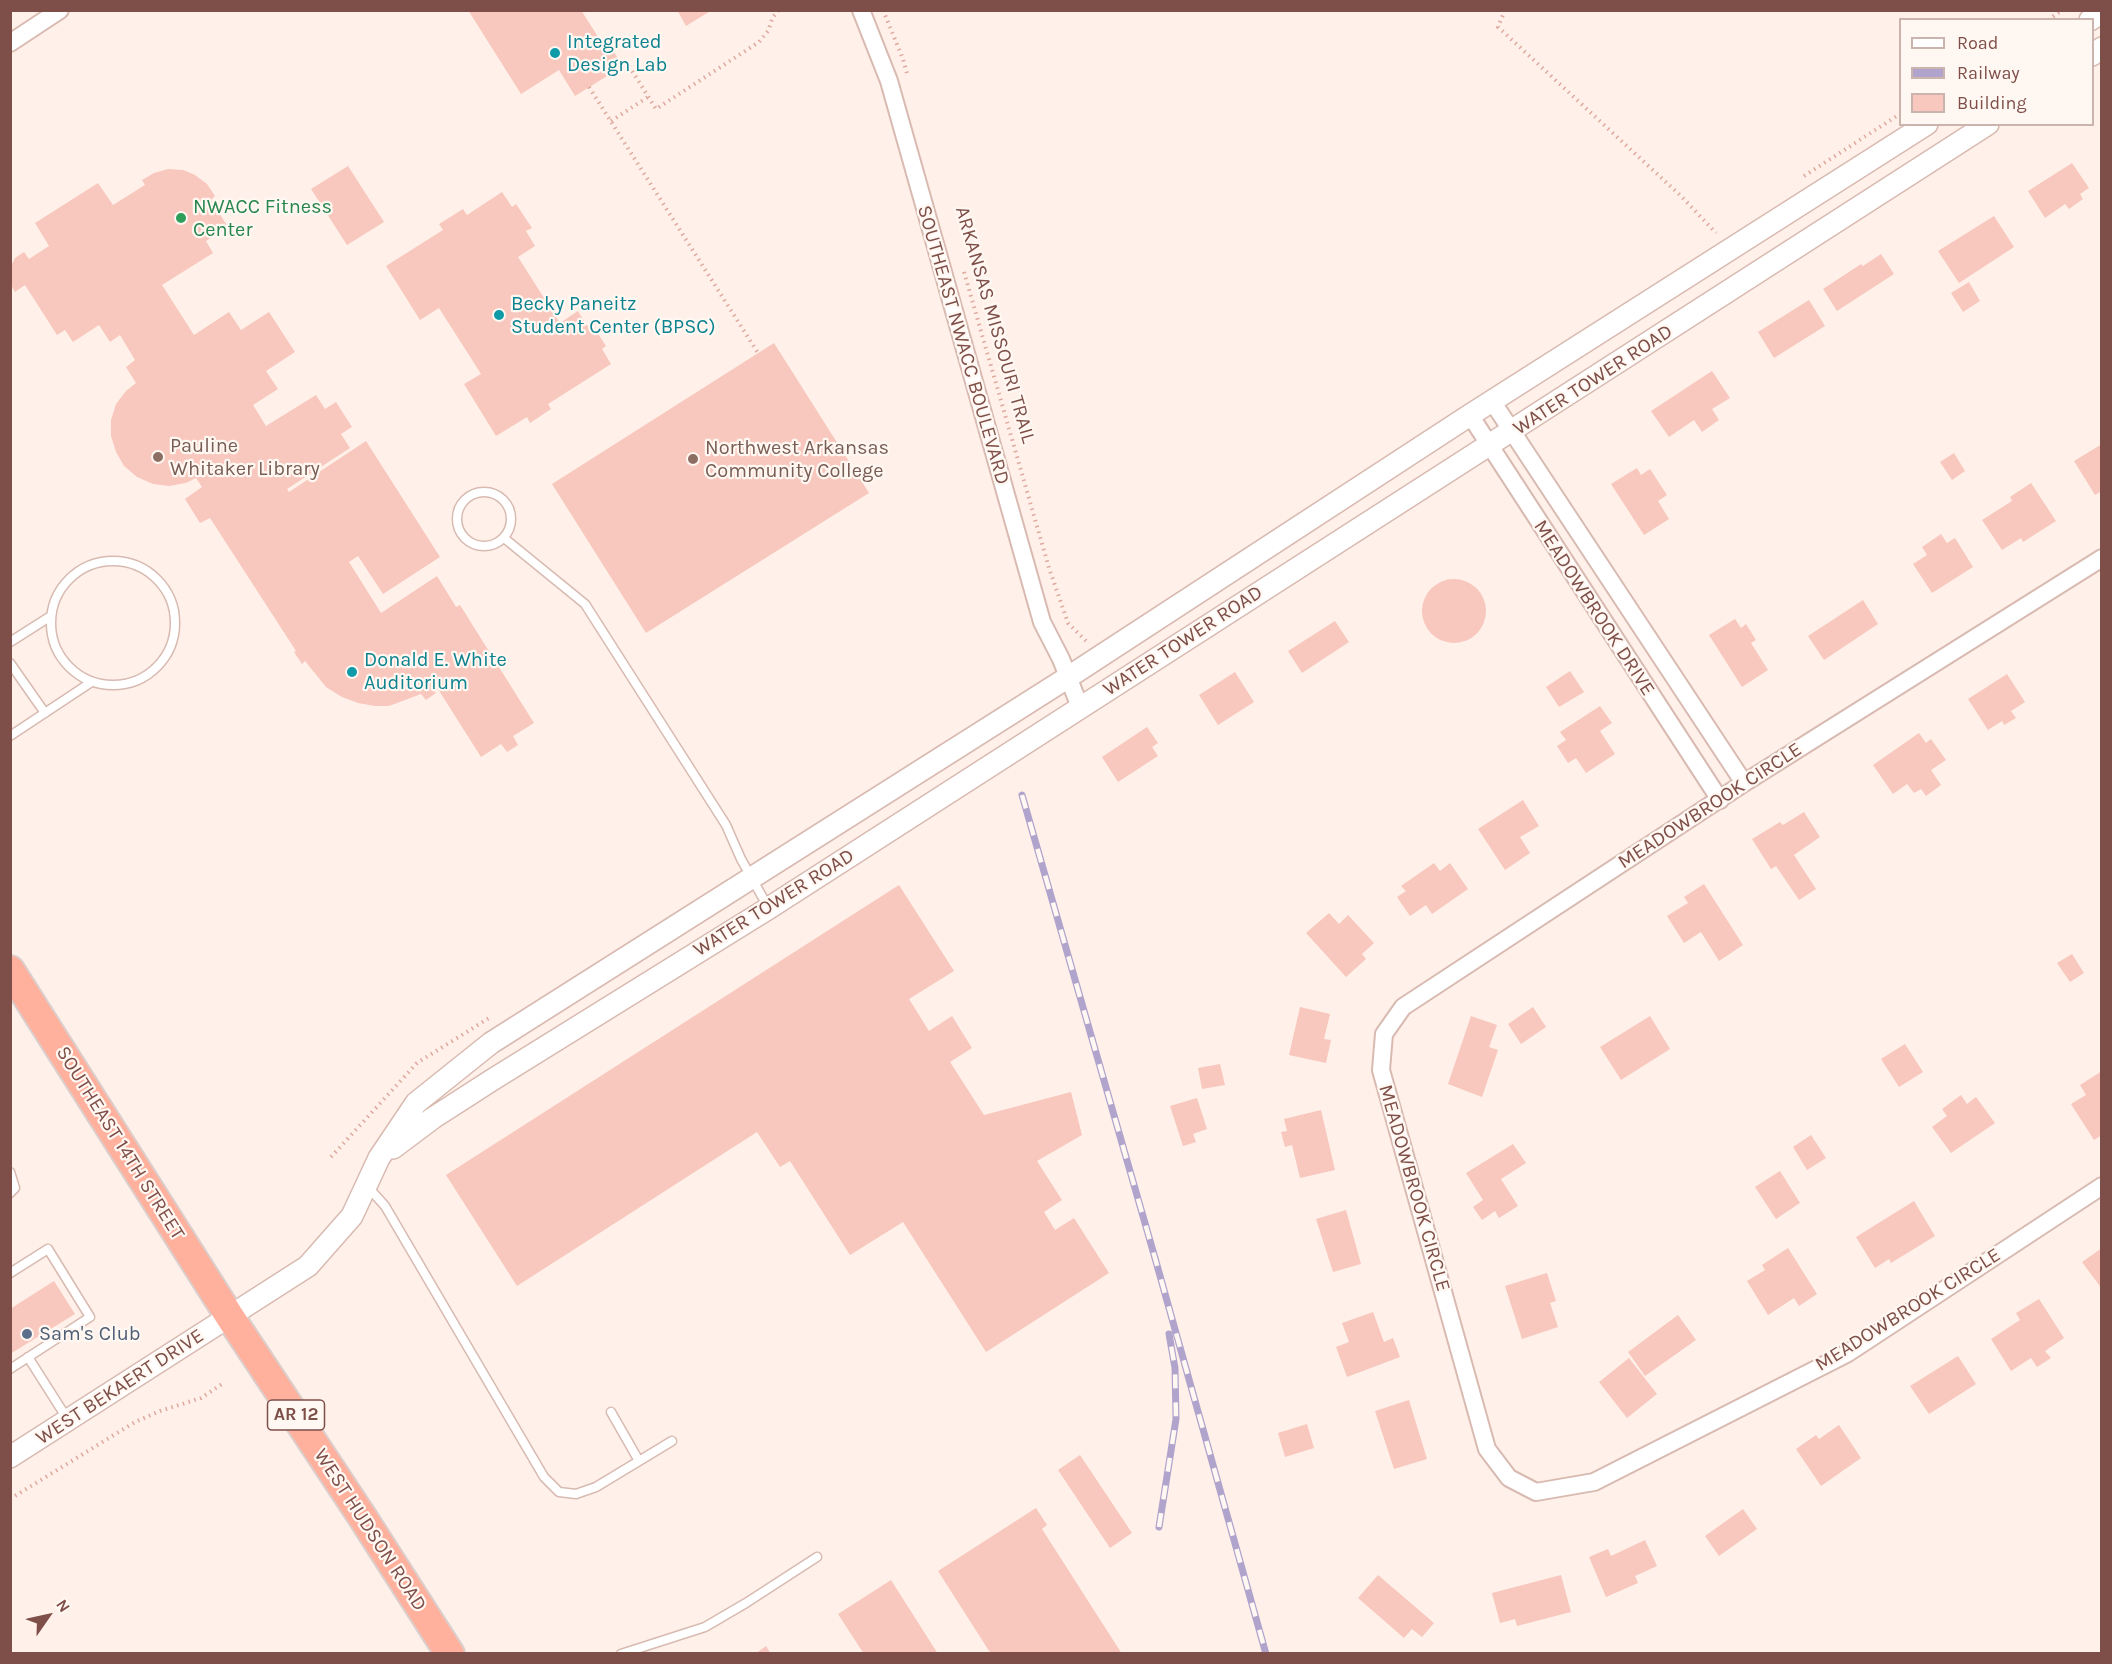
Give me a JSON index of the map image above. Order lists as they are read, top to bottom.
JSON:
{
  "streets": {
    "highway": ["SOUTHEAST 14TH STREET", "AR 12", "WEST HUDSON ROAD"],
    "street": [
      "SOUTHEAST NWACC BOULEVARD",
      "WATER TOWER ROAD",
      "MEADOWBROOK DRIVE",
      "MEADOWBROOK CIRCLE",
      "WEST BEKAERT DRIVE"
    ],
    "path": ["ARKANSAS MISSOURI TRAIL"]
  },
  "crossings": [
    ["SOUTHEAST NWACC BOULEVARD", "WATER TOWER ROAD"],
    ["WATER TOWER ROAD", "MEADOWBROOK DRIVE"],
    ["WATER TOWER ROAD", "SOUTHEAST 14TH STREET"],
    ["WATER TOWER ROAD", "WEST BEKAERT DRIVE"],
    ["WATER TOWER ROAD", "WEST HUDSON ROAD"],
    ["MEADOWBROOK DRIVE", "MEADOWBROOK CIRCLE"],
    ["SOUTHEAST 14TH STREET", "WEST BEKAERT DRIVE"],
    ["SOUTHEAST 14TH STREET", "WEST HUDSON ROAD"],
    ["WEST BEKAERT DRIVE", "WEST HUDSON ROAD"]
  ],
  "places": [
    "Integrated Design Lab",
    "NWACC Fitness Center",
    "Becky Paneitz Student Center (BPSC)",
    "Pauline Whitaker Library",
    "Northwest Arkansas Community College",
    "Donald E. White Auditorium",
    "Sam's Club"
  ],
  "legend": ["Road", "Railway", "Building"],
  "north": "top right"
}
